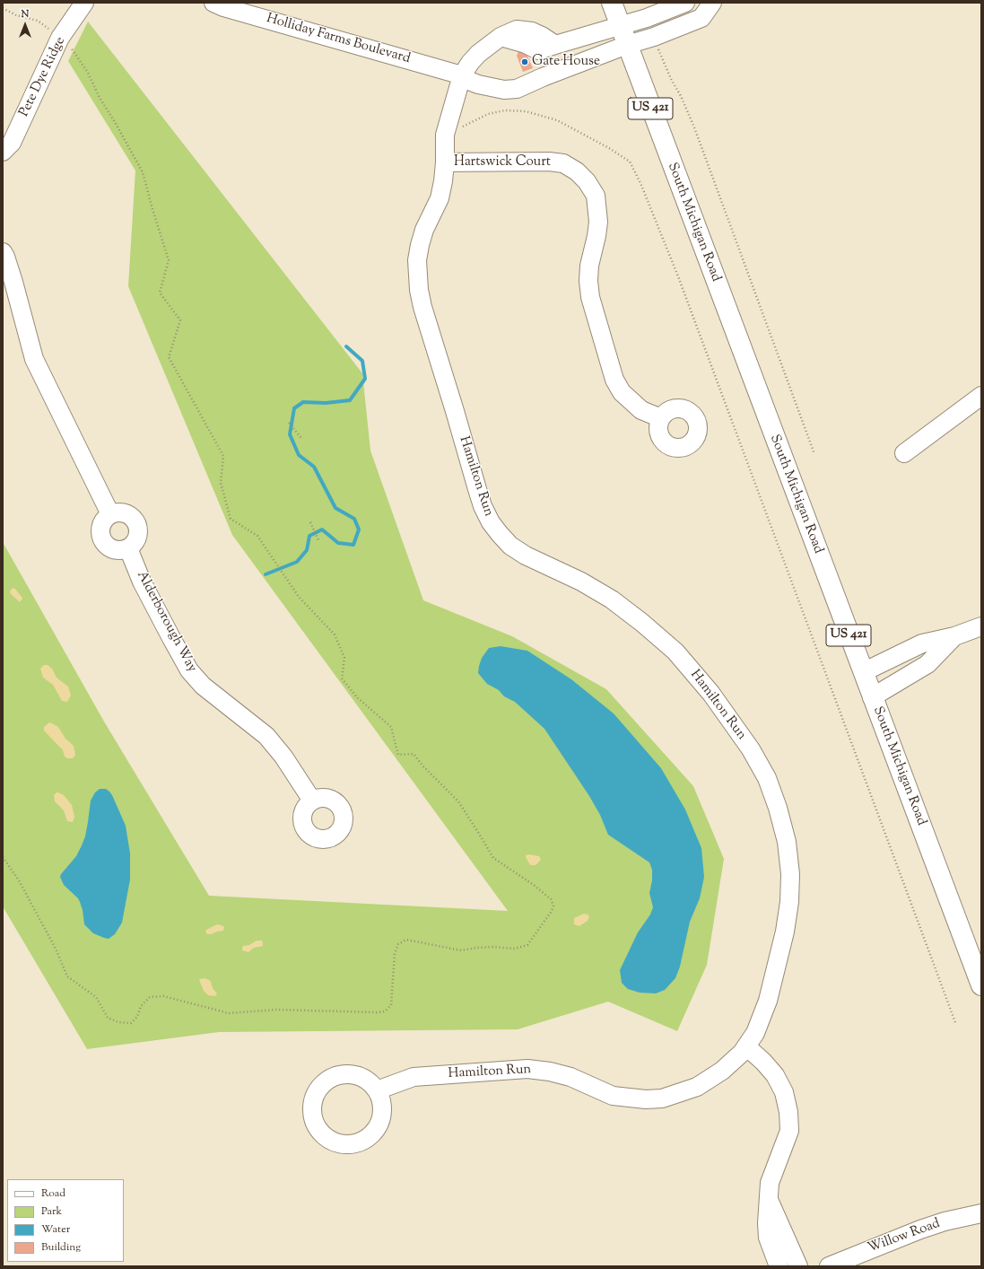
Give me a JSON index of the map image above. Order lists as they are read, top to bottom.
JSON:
{
  "streets": {
    "main road": ["US 421", "South Michigan Road"],
    "street": [
      "Holliday Farms Boulevard",
      "Pete Dye Ridge",
      "Hartswick Court",
      "Hamilton Run",
      "Alderborough Way",
      "Willow Road"
    ]
  },
  "crossings": [
    ["Holliday Farms Boulevard", "South Michigan Road"],
    ["Holliday Farms Boulevard", "Hamilton Run"],
    ["Hartswick Court", "Hamilton Run"]
  ],
  "places": ["Gate House"],
  "legend": [
    "Road",
    "Park",
    "Water",
    "Building"
  ],
  "north": "top"
}
